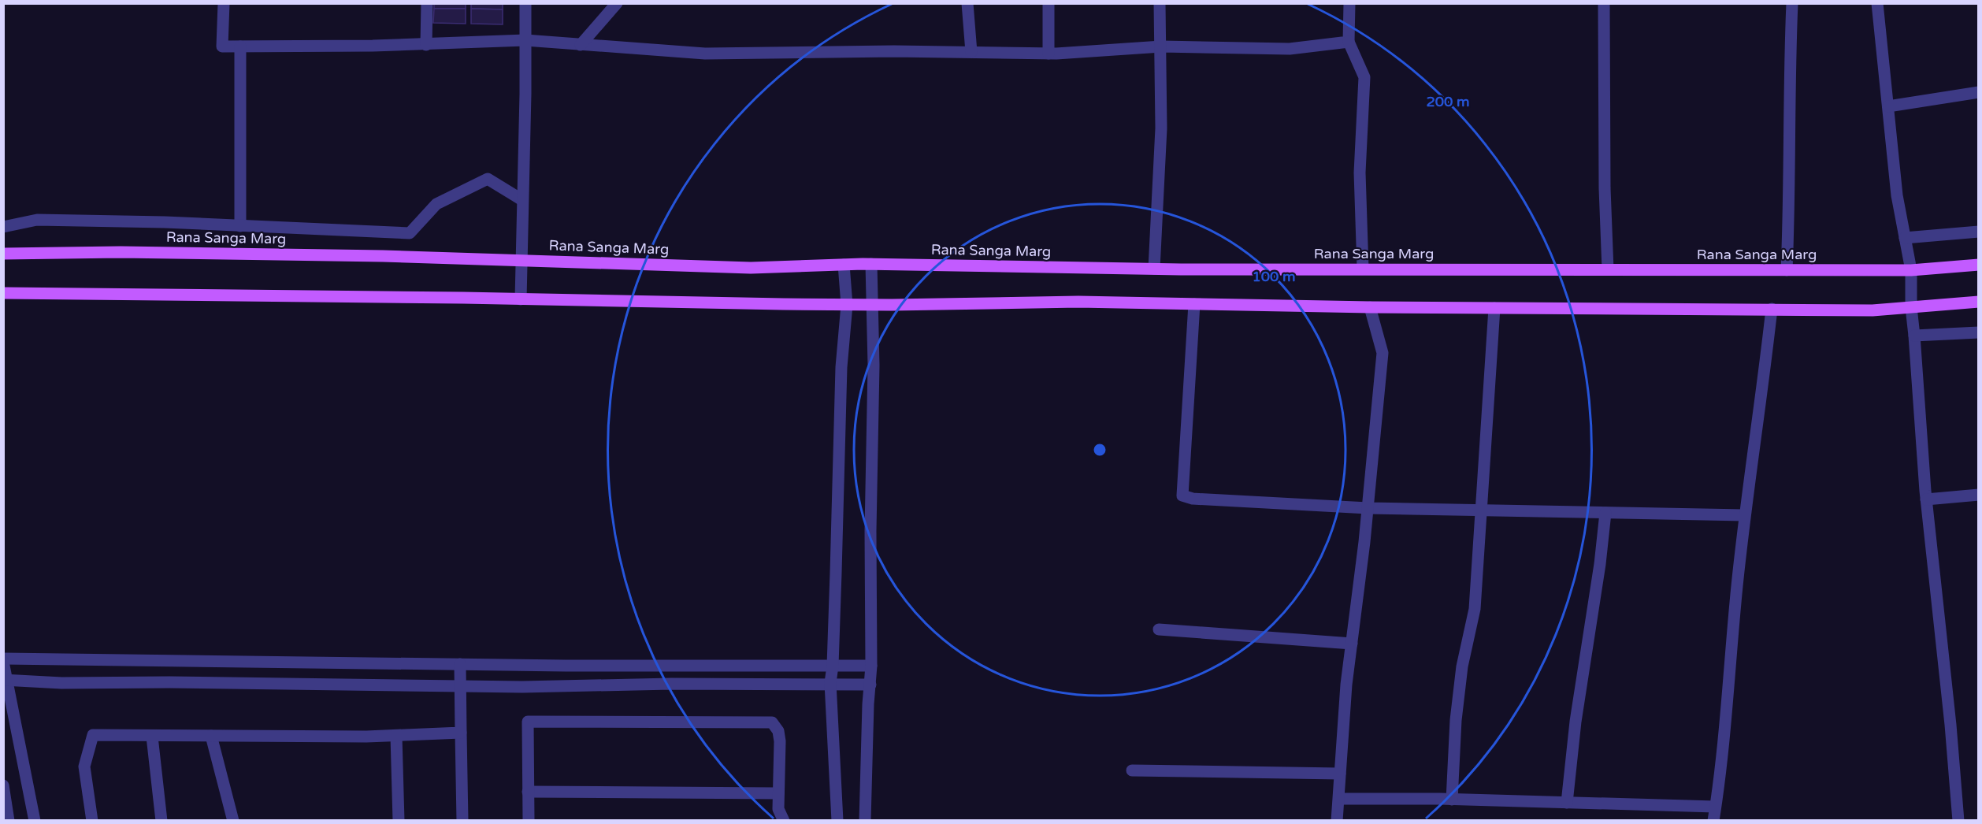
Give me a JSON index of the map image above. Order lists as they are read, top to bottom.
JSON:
{
  "streets": {
    "main road": ["Rana Sanga Marg"]
  },
  "rings": ["200 m", "100 m"]
}
